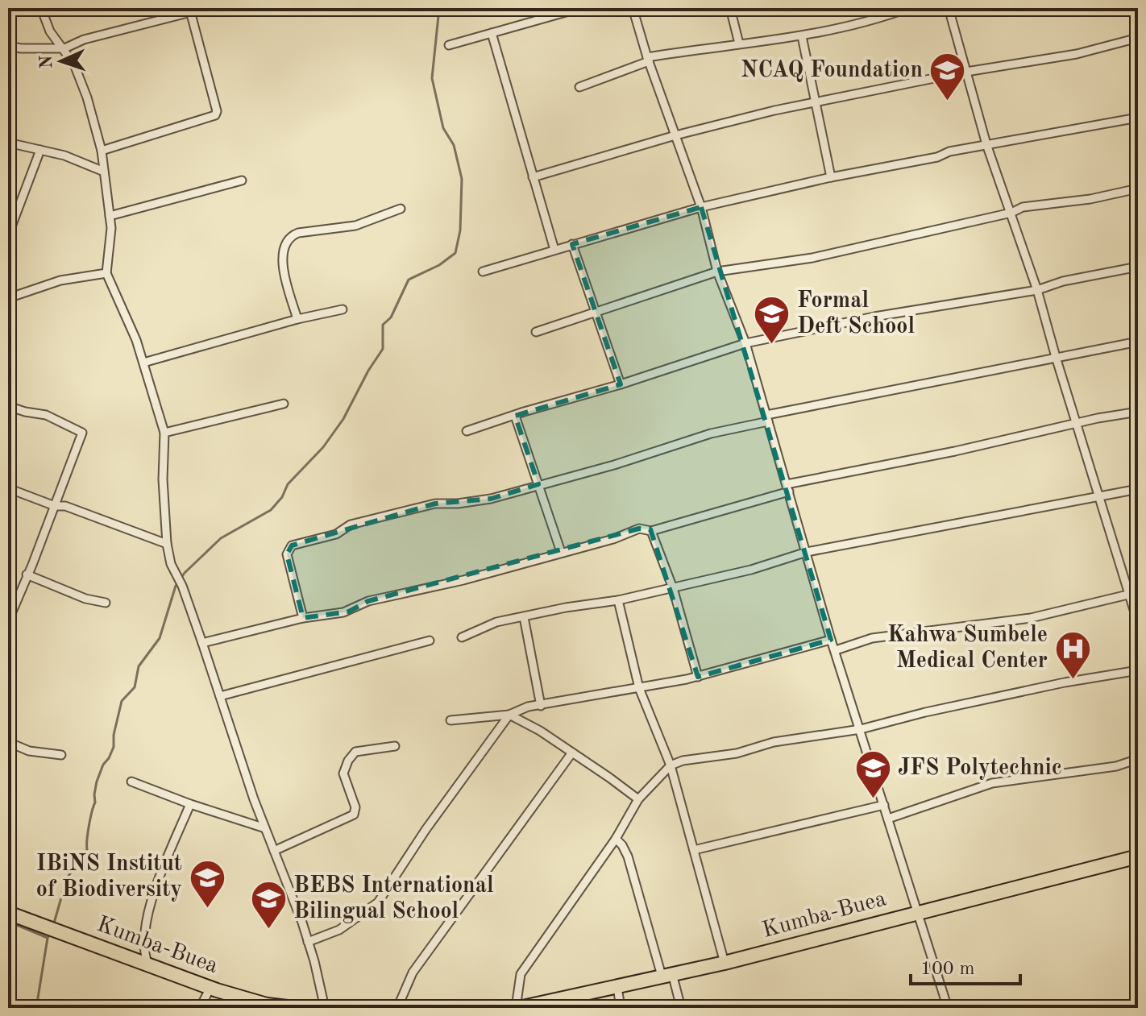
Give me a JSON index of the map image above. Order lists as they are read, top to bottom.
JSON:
{
  "streets": {
    "highway": ["Kumba-Buea"]
  },
  "places": {
    "school or university": [
      "NCAQ Foundation",
      "Formal Deft School",
      "JFS Polytechnic",
      "IBiNS Institut of Biodiversity",
      "BEBS International Bilingual School"
    ],
    "hospital": ["Kahwa Sumbele Medical Center"]
  },
  "scale_bar": "100 m",
  "north": "left"
}
